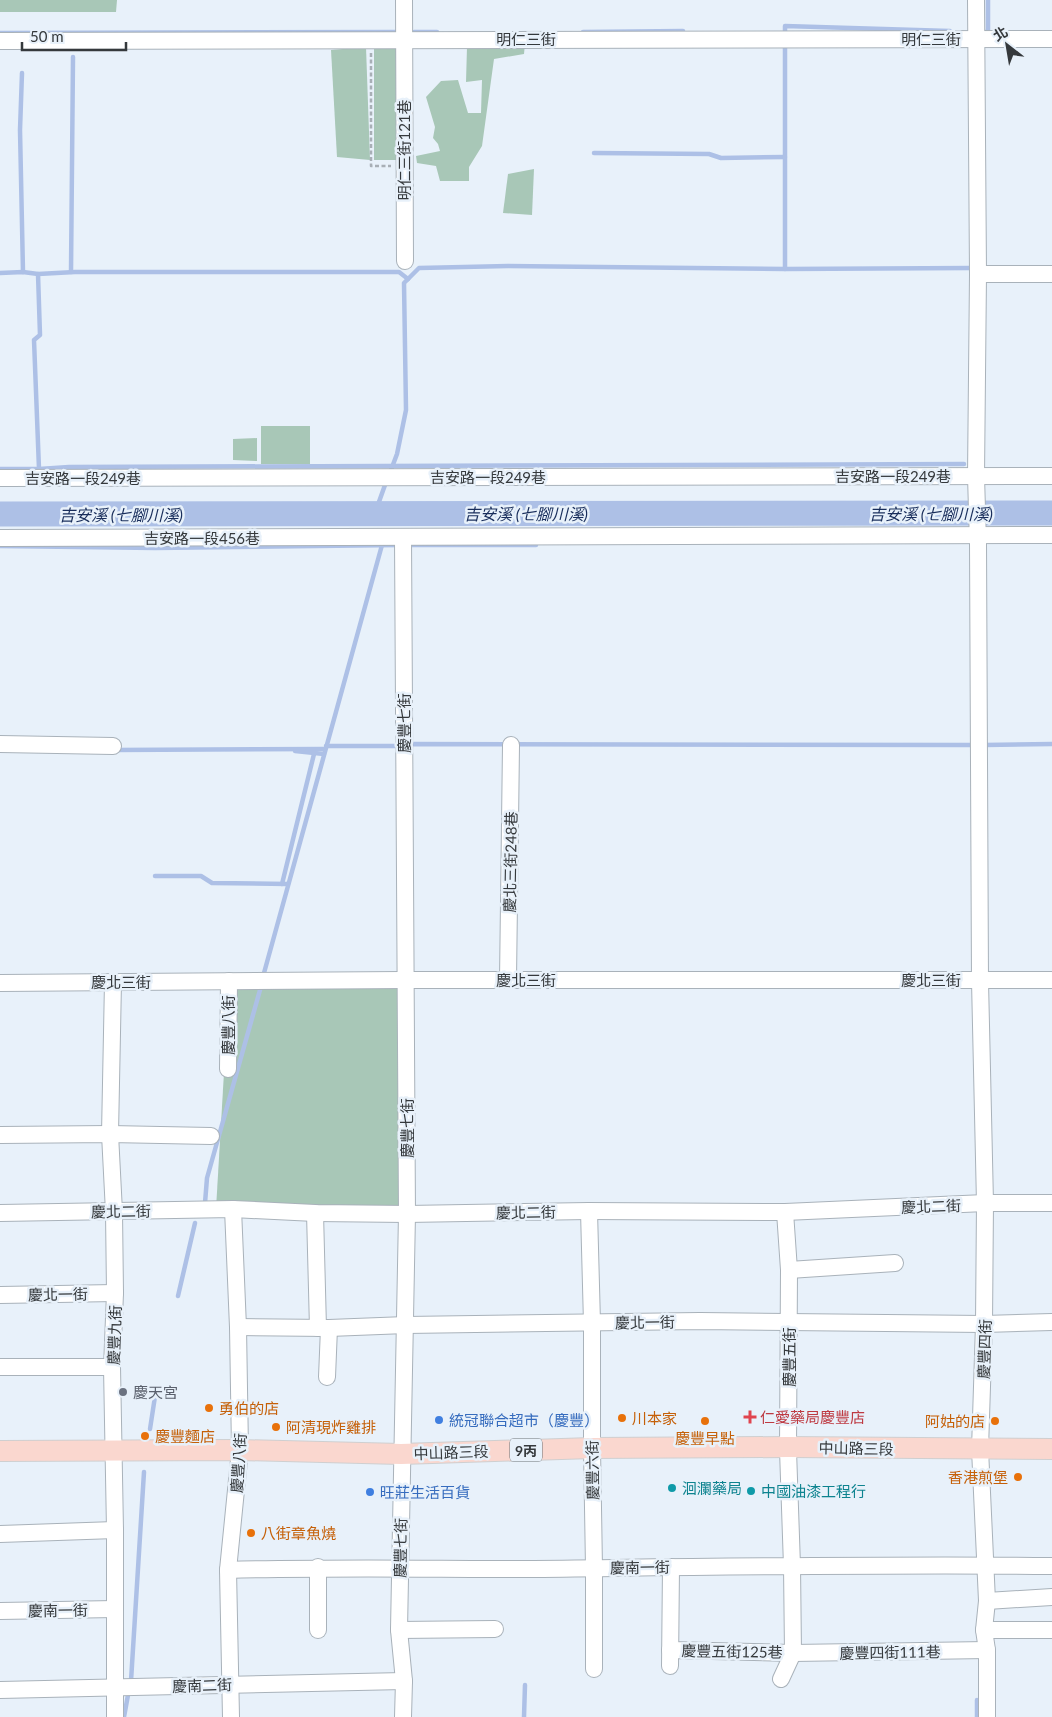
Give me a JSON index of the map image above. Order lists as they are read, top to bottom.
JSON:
{
  "streets": {
    "main road": ["中山路三段", "9丙"],
    "street": [
      "明仁三街",
      "明仁三街121巷",
      "吉安路一段249巷",
      "吉安路一段456巷",
      "慶豐七街",
      "慶北三街248巷",
      "慶北三街",
      "慶豐八街",
      "慶北二街",
      "慶北一街",
      "慶豐九街",
      "慶豐四街",
      "慶豐五街",
      "慶豐六街",
      "慶南一街",
      "慶豐五街125巷",
      "慶豐四街111巷",
      "慶南二街"
    ]
  },
  "crossings": [
    ["明仁三街", "明仁三街121巷"],
    ["明仁三街", "慶豐四街"],
    ["吉安路一段249巷", "慶豐四街"],
    ["吉安路一段456巷", "慶豐七街"],
    ["吉安路一段456巷", "慶豐四街"],
    ["慶豐七街", "慶北三街"],
    ["慶豐七街", "慶北二街"],
    ["慶豐七街", "慶北一街"],
    ["慶豐七街", "中山路三段"],
    ["慶豐七街", "慶南一街"],
    ["慶豐七街", "慶南二街"],
    ["慶北三街248巷", "慶北三街"],
    ["慶北三街", "慶豐八街"],
    ["慶北三街", "慶豐九街"],
    ["慶北三街", "慶豐四街"],
    ["慶豐八街", "慶北二街"],
    ["慶豐八街", "慶北一街"],
    ["慶豐八街", "中山路三段"],
    ["慶豐八街", "慶南一街"],
    ["慶豐八街", "慶南二街"],
    ["慶北二街", "慶豐九街"],
    ["慶北二街", "慶豐四街"],
    ["慶北二街", "慶豐五街"],
    ["慶北二街", "慶豐六街"],
    ["慶北一街", "慶豐九街"],
    ["慶北一街", "慶豐四街"],
    ["慶北一街", "慶豐五街"],
    ["慶北一街", "慶豐六街"],
    ["慶豐九街", "中山路三段"],
    ["慶豐九街", "慶南一街"],
    ["慶豐九街", "慶南二街"],
    ["慶豐四街", "中山路三段"],
    ["慶豐四街", "慶南一街"],
    ["慶豐四街", "慶豐四街111巷"],
    ["慶豐五街", "中山路三段"],
    ["慶豐五街", "慶南一街"],
    ["慶豐五街", "慶豐五街125巷"],
    ["慶豐五街", "慶豐四街111巷"],
    ["中山路三段", "慶豐六街"],
    ["慶豐六街", "慶南一街"],
    ["慶南一街", "慶豐五街125巷"],
    ["慶豐五街125巷", "慶豐四街111巷"]
  ],
  "water": ["吉安溪 (七腳川溪)"],
  "places": {
    "other": [
      "慶天宮",
      "勇伯的店",
      "川本家",
      "統冠聯合超市（慶豐）",
      "慶豐早點",
      "阿姑的店",
      "阿清現炸雞排",
      "慶豐麵店",
      "香港煎堡",
      "洄瀾藥局",
      "中國油漆工程行",
      "旺莊生活百貨",
      "八街章魚燒"
    ],
    "health": ["仁愛藥局慶豐店"]
  },
  "scale_bar": "50 m",
  "north": "top left"
}
